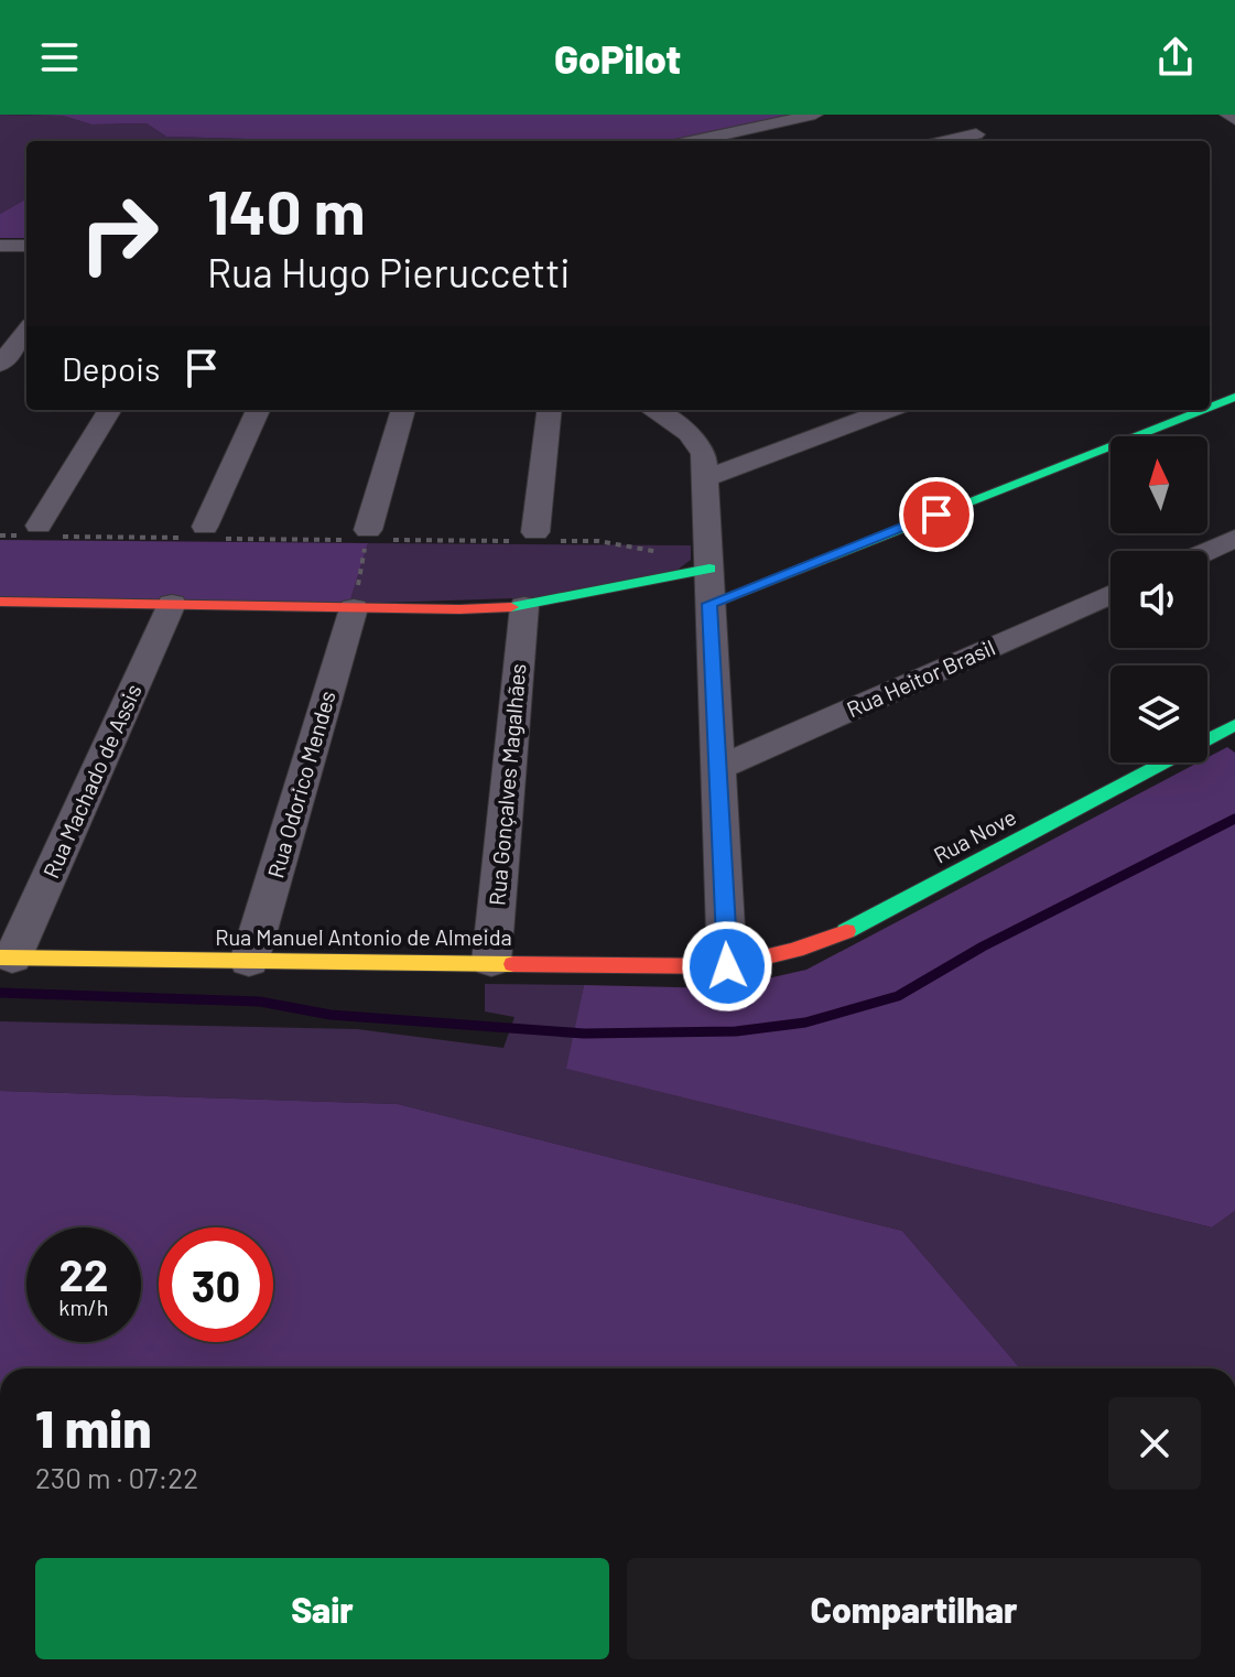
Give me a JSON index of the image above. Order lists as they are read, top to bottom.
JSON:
{
  "streets": {
    "street": [
      "Rua Heitor Brasil",
      "Rua Machado de Assis",
      "Rua Odorico Mendes",
      "Rua Gonçalves Magalhães",
      "Rua Nove",
      "Rua Manuel Antonio de Almeida"
    ]
  },
  "crossings": [
    ["Rua Machado de Assis", "Rua Manuel Antonio de Almeida"],
    ["Rua Odorico Mendes", "Rua Manuel Antonio de Almeida"],
    ["Rua Gonçalves Magalhães", "Rua Manuel Antonio de Almeida"],
    ["Rua Nove", "Rua Manuel Antonio de Almeida"]
  ],
  "north": "top",
  "page": {
    "header": "GoPilot",
    "turn": ["140 m", "Rua Hugo Pieruccetti"],
    "then": "Depois",
    "speed": "22 km/h",
    "limit": "30",
    "heading": ["1 min", "230 m · 07:22"],
    "buttons": ["Sair", "Compartilhar"]
  }
}
